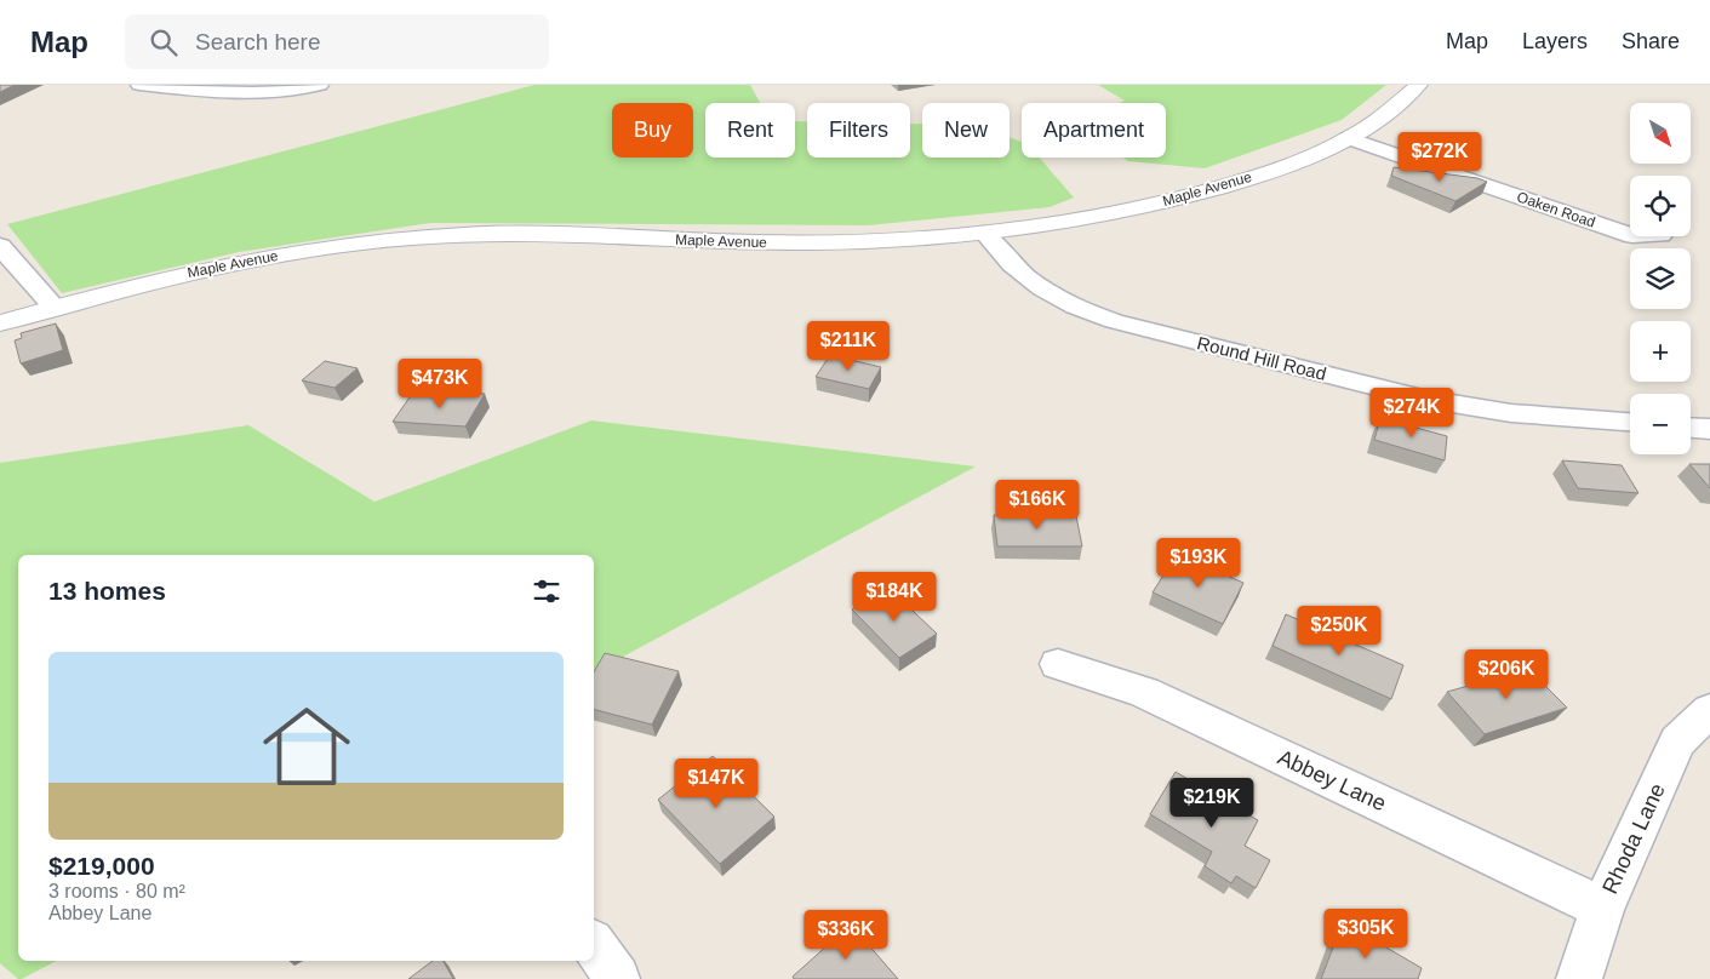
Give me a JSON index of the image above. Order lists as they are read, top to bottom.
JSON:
{
  "streets": {
    "main road": ["Maple Avenue"],
    "street": [
      "Oaken Road",
      "Round Hill Road",
      "Abbey Lane",
      "Rhoda Lane"
    ]
  },
  "crossings": [
    ["Maple Avenue", "Oaken Road"],
    ["Maple Avenue", "Round Hill Road"],
    ["Abbey Lane", "Rhoda Lane"]
  ],
  "north": "bottom right",
  "page": {
    "header": "Map",
    "search": "Search here",
    "nav": ["Map", "Layers", "Share"],
    "map_buttons": ["+", "−"],
    "chip": [
      "Buy",
      "Rent",
      "Filters",
      "New",
      "Apartment"
    ],
    "price": [
      "$272K",
      "$211K",
      "$473K",
      "$274K",
      "$166K",
      "$193K",
      "$184K",
      "$250K",
      "$206K",
      "$147K",
      "$219K",
      "$305K",
      "$336K"
    ],
    "heading": "13 homes",
    "list": [
      {
        "name": "$219,000",
        "note": "3 rooms · 80 m² · Abbey Lane"
      }
    ]
  }
}
